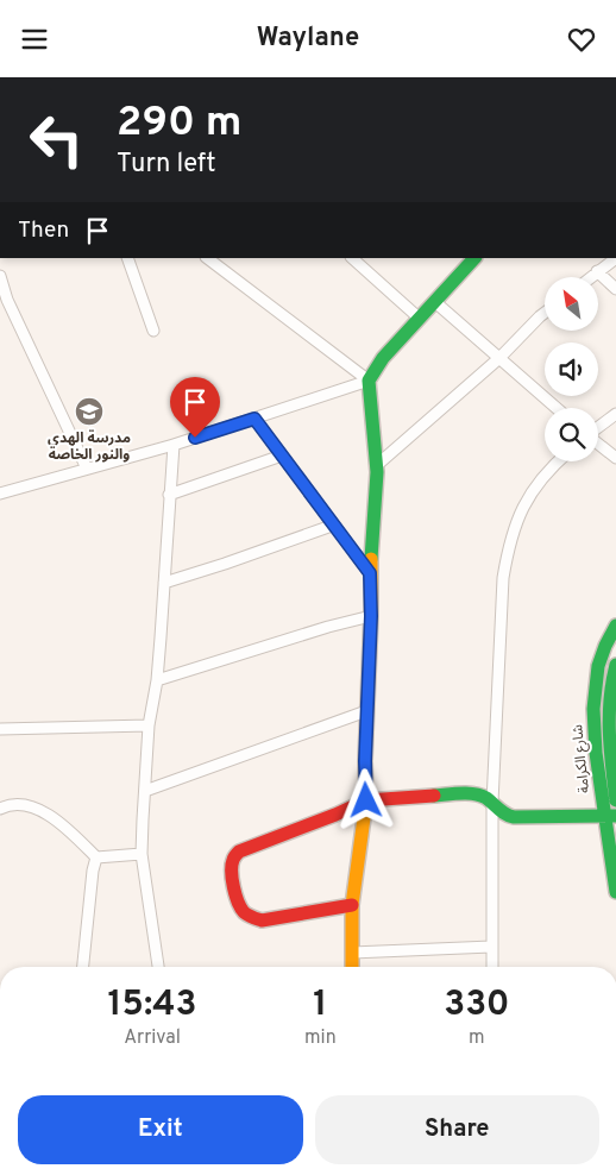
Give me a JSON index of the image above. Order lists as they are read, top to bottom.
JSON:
{
  "streets": {
    "street": ["شارع الكرامة"]
  },
  "places": {
    "school or university": ["مدرسة الهدى والنور الخاصة"]
  },
  "north": "top left",
  "page": {
    "header": "Waylane",
    "turn": ["290 m", "Turn left"],
    "then": "Then",
    "eta": [
      "15:43",
      "Arrival",
      "1",
      "min",
      "330",
      "m"
    ],
    "buttons": ["Exit", "Share"]
  }
}
